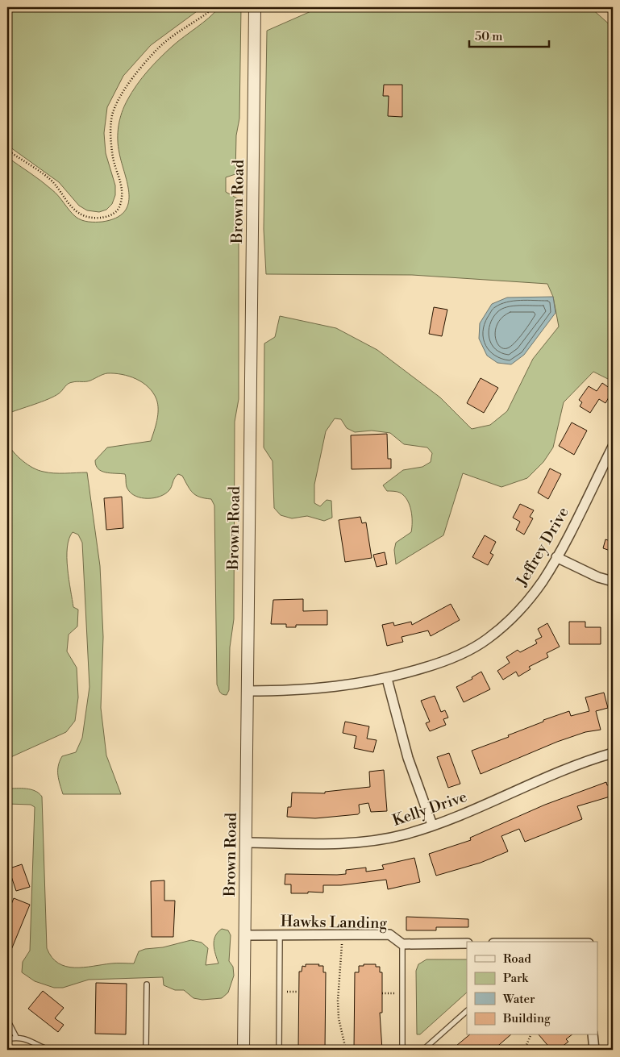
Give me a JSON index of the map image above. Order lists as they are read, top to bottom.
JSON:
{
  "streets": {
    "street": [
      "Brown Road",
      "Jeffrey Drive",
      "Kelly Drive",
      "Hawks Landing"
    ]
  },
  "crossings": [
    ["Brown Road", "Jeffrey Drive"],
    ["Brown Road", "Kelly Drive"],
    ["Brown Road", "Hawks Landing"]
  ],
  "legend": [
    "Road",
    "Park",
    "Water",
    "Building"
  ],
  "scale_bar": "50 m"
}
